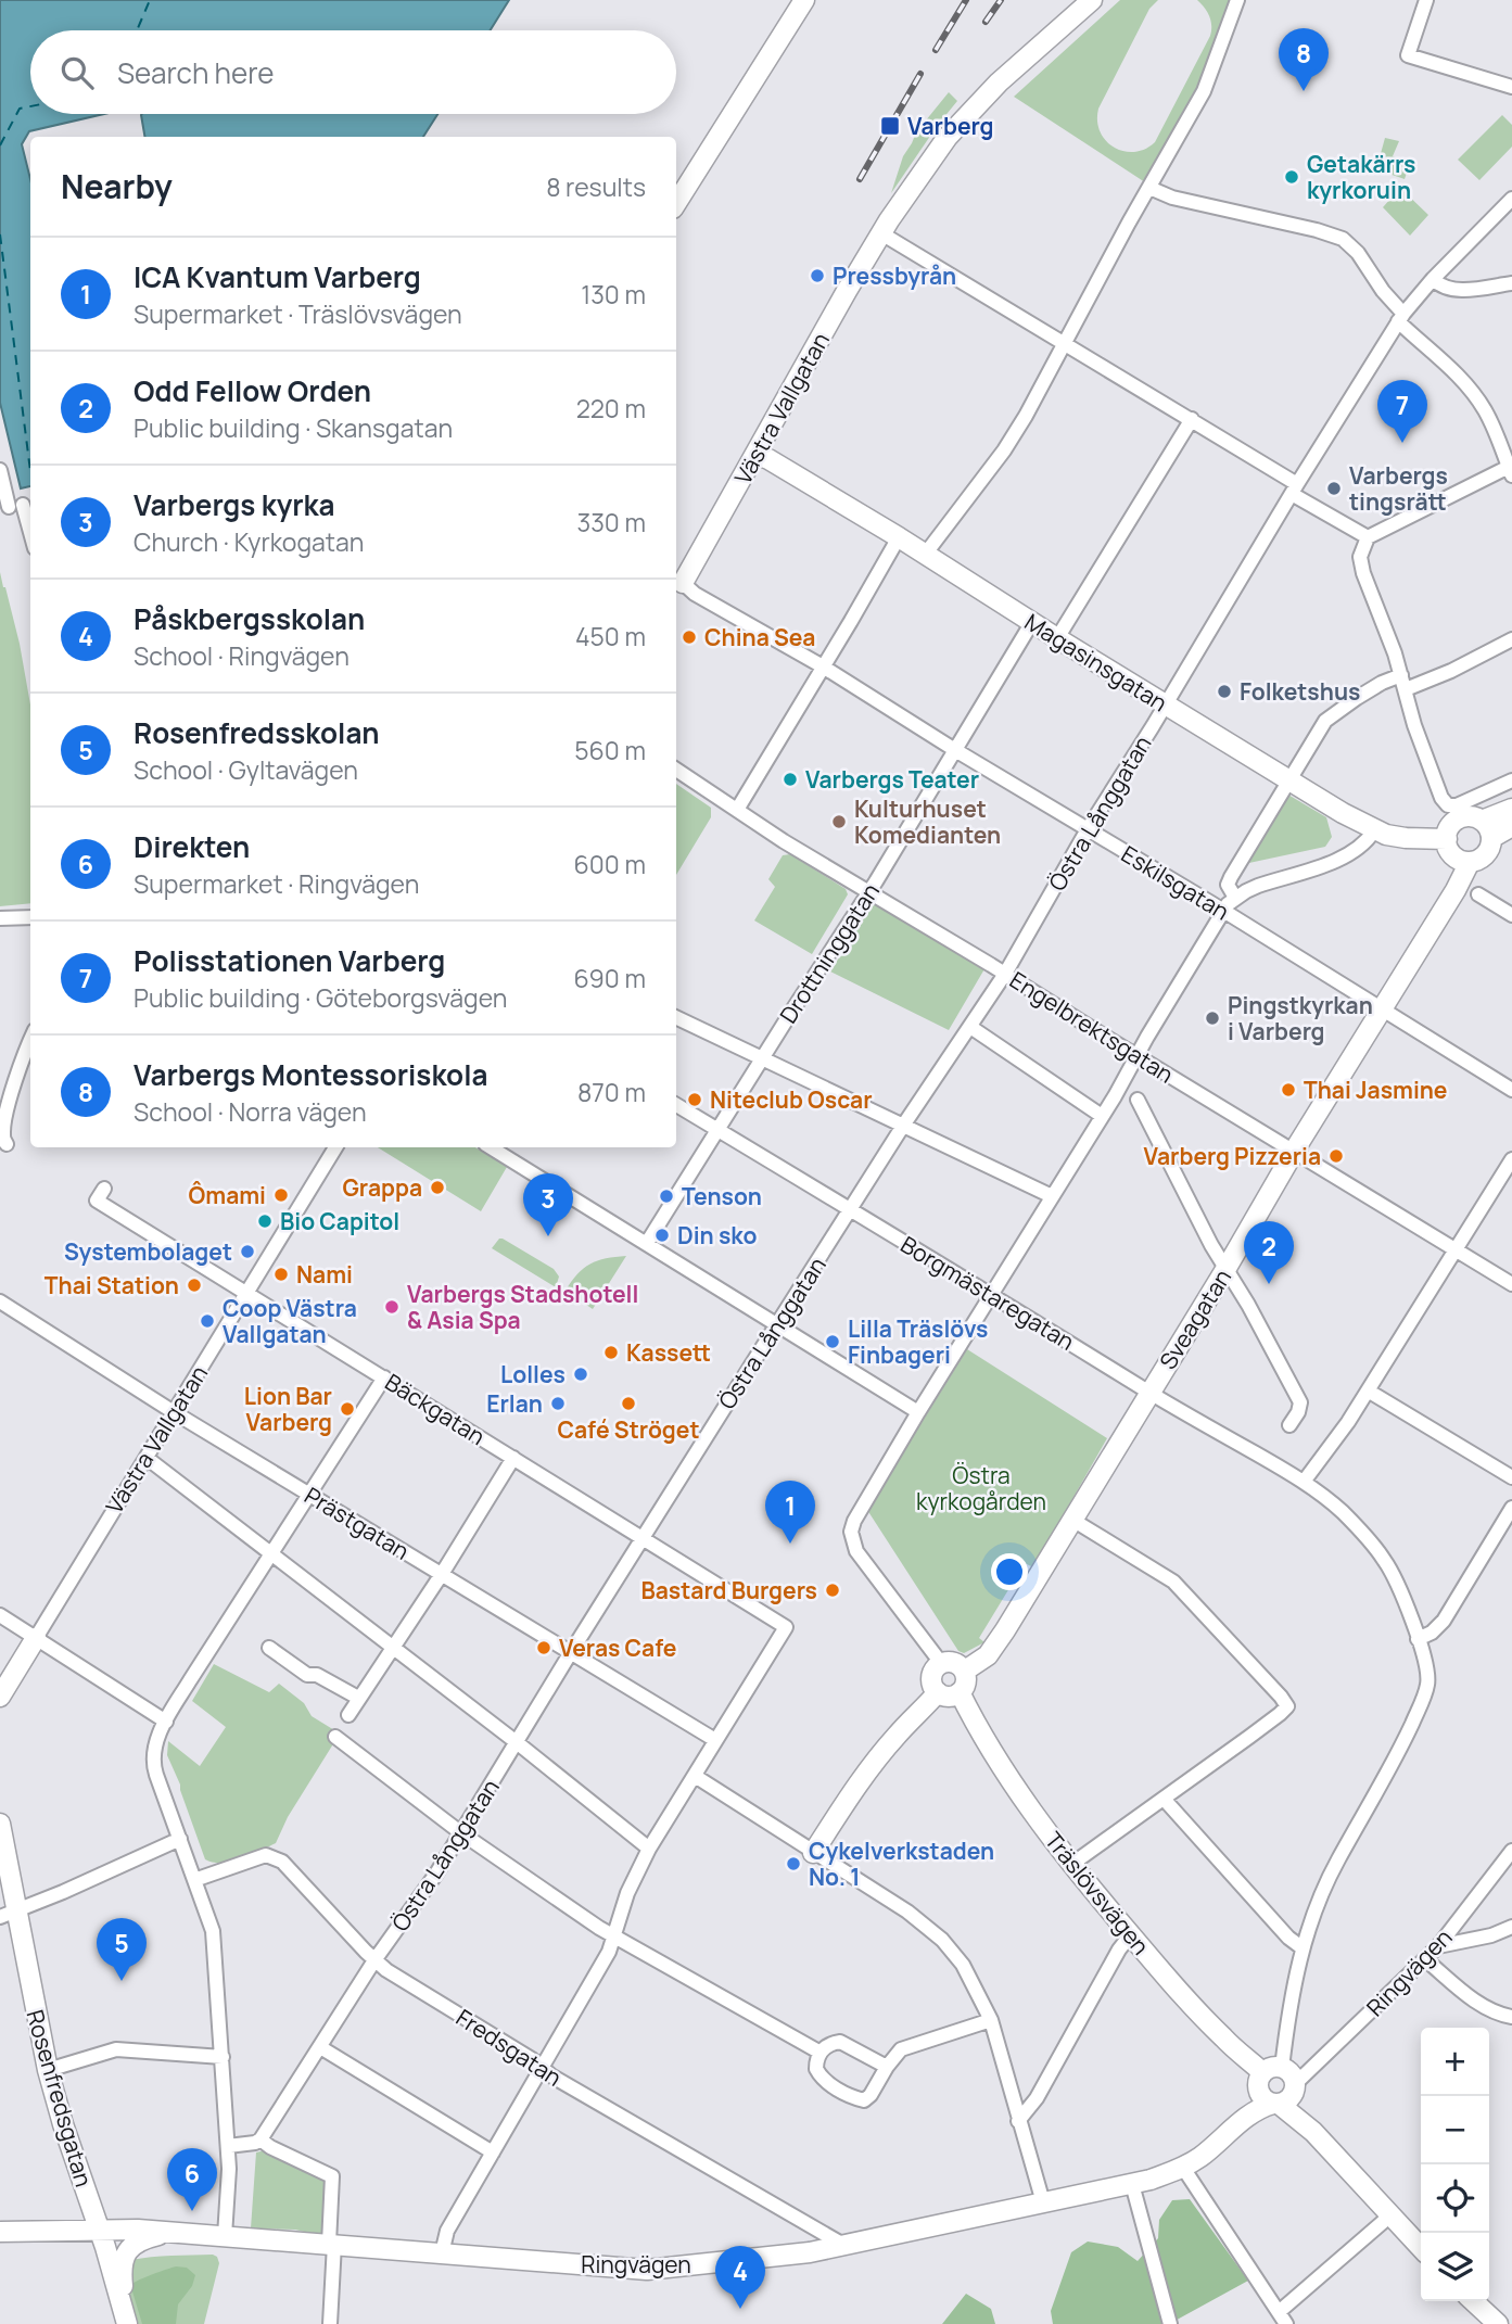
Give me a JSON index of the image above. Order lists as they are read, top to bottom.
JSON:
{
  "streets": {
    "street": [
      "Västra Vallgatan",
      "Magasinsgatan",
      "Östra Långgatan",
      "Eskilsgatan",
      "Drottninggatan",
      "Engelbrektsgatan",
      "Borgmästaregatan",
      "Sveagatan",
      "Bäckgatan",
      "Prästgatan",
      "Träslövsvägen",
      "Ringvägen",
      "Fredsgatan",
      "Rosenfredsgatan"
    ]
  },
  "crossings": [
    ["Västra Vallgatan", "Magasinsgatan"],
    ["Västra Vallgatan", "Eskilsgatan"],
    ["Västra Vallgatan", "Bäckgatan"],
    ["Västra Vallgatan", "Prästgatan"],
    ["Magasinsgatan", "Östra Långgatan"],
    ["Magasinsgatan", "Drottninggatan"],
    ["Magasinsgatan", "Sveagatan"],
    ["Östra Långgatan", "Eskilsgatan"],
    ["Östra Långgatan", "Engelbrektsgatan"],
    ["Östra Långgatan", "Borgmästaregatan"],
    ["Östra Långgatan", "Bäckgatan"],
    ["Östra Långgatan", "Prästgatan"],
    ["Östra Långgatan", "Fredsgatan"],
    ["Eskilsgatan", "Drottninggatan"],
    ["Eskilsgatan", "Sveagatan"],
    ["Drottninggatan", "Engelbrektsgatan"],
    ["Drottninggatan", "Borgmästaregatan"],
    ["Engelbrektsgatan", "Sveagatan"],
    ["Borgmästaregatan", "Sveagatan"],
    ["Borgmästaregatan", "Träslövsvägen"],
    ["Borgmästaregatan", "Ringvägen"],
    ["Sveagatan", "Träslövsvägen"],
    ["Bäckgatan", "Prästgatan"],
    ["Träslövsvägen", "Ringvägen"],
    ["Ringvägen", "Fredsgatan"],
    ["Ringvägen", "Rosenfredsgatan"]
  ],
  "parks": ["Östra kyrkogården"],
  "places": {
    "transit": ["Varberg"],
    "other": [
      "Getakärrs kyrkoruin",
      "Pressbyrån",
      "Varbergs tingsrätt",
      "China Sea",
      "Folketshus",
      "Varbergs Teater",
      "Kulturhuset Komedianten",
      "Pingstkyrkan i Varberg",
      "Thai Jasmine",
      "Niteclub Oscar",
      "Varberg Pizzeria",
      "Grappa",
      "Ômami",
      "Tenson",
      "Bio Capitol",
      "Din sko",
      "Systembolaget",
      "Nami",
      "Thai Station",
      "Varbergs Stadshotell & Asia Spa",
      "Coop Västra Vallgatan",
      "Lilla Träslövs Finbageri",
      "Kassett",
      "Lolles",
      "Erlan",
      "Café Ströget",
      "Lion Bar Varberg",
      "Bastard Burgers",
      "Veras Cafe",
      "Cykelverkstaden No. 1"
    ]
  },
  "page": {
    "pins": [
      "8",
      "7",
      "3",
      "2",
      "1",
      "5",
      "6",
      "4"
    ],
    "search": "Search here",
    "heading": ["Nearby", "8 results"],
    "list": [
      {
        "mark": "1",
        "name": "ICA Kvantum Varberg",
        "note": "Supermarket · Träslövsvägen",
        "value": "130 m"
      },
      {
        "mark": "2",
        "name": "Odd Fellow Orden",
        "note": "Public building · Skansgatan",
        "value": "220 m"
      },
      {
        "mark": "3",
        "name": "Varbergs kyrka",
        "note": "Church · Kyrkogatan",
        "value": "330 m"
      },
      {
        "mark": "4",
        "name": "Påskbergsskolan",
        "note": "School · Ringvägen",
        "value": "450 m"
      },
      {
        "mark": "5",
        "name": "Rosenfredsskolan",
        "note": "School · Gyltavägen",
        "value": "560 m"
      },
      {
        "mark": "6",
        "name": "Direkten",
        "note": "Supermarket · Ringvägen",
        "value": "600 m"
      },
      {
        "mark": "7",
        "name": "Polisstationen Varberg",
        "note": "Public building · Göteborgsvägen",
        "value": "690 m"
      },
      {
        "mark": "8",
        "name": "Varbergs Montessoriskola",
        "note": "School · Norra vägen",
        "value": "870 m"
      }
    ],
    "map_buttons": ["+", "−"]
  }
}
